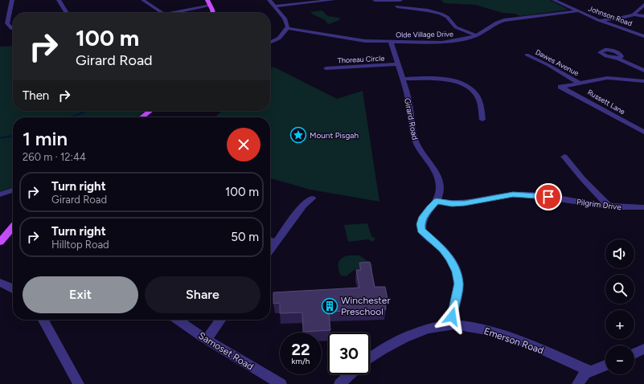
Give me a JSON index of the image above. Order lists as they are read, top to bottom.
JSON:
{
  "streets": {
    "street": [
      "Johnson Road",
      "Olde Village Drive",
      "Thoreau Circle",
      "Dawes Avenue",
      "Russett Lane",
      "Girard Road",
      "Pilgrim Drive",
      "Emerson Road",
      "Samoset Road"
    ]
  },
  "crossings": [
    ["Johnson Road", "Olde Village Drive"],
    ["Olde Village Drive", "Girard Road"],
    ["Thoreau Circle", "Girard Road"],
    ["Dawes Avenue", "Russett Lane"],
    ["Girard Road", "Pilgrim Drive"]
  ],
  "places": {
    "place": ["Mount Pisgah"],
    "building": ["Winchester Preschool"]
  },
  "page": {
    "turn": ["100 m", "Girard Road"],
    "then": "Then",
    "heading": ["1 min", "260 m · 12:44"],
    "list": [
      {
        "name": "Turn right",
        "note": "Girard Road",
        "value": "100 m"
      },
      {
        "name": "Turn right",
        "note": "Hilltop Road",
        "value": "50 m"
      }
    ],
    "map_buttons": ["+", "−"],
    "buttons": ["Exit", "Share"],
    "speed": "22 km/h",
    "limit": "30"
  }
}
